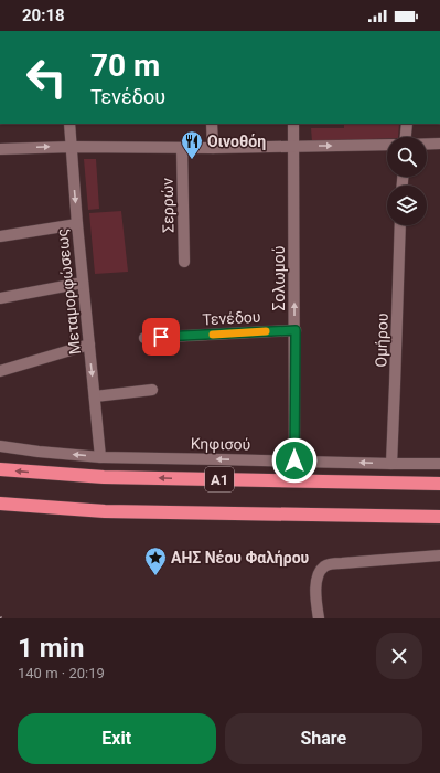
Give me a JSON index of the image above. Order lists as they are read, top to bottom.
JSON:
{
  "streets": {
    "highway": ["Α1"],
    "street": [
      "Σερρών",
      "Σολωμού",
      "Μεταμορφώσεως",
      "Τενέδου",
      "Ομήρου",
      "Κηφισού"
    ]
  },
  "crossings": [
    ["Σολωμού", "Τενέδου"],
    ["Σολωμού", "Κηφισού"],
    ["Μεταμορφώσεως", "Κηφισού"],
    ["Ομήρου", "Κηφισού"]
  ],
  "one_way": ["Σολωμού", "Μεταμορφώσεως", "Κηφισού"],
  "places": {
    "restaurant": ["Οινοθόη"],
    "place": ["ΑΗΣ Νέου Φαλήρου"]
  },
  "page": {
    "status": "20:18",
    "turn": ["70 m", "Τενέδου"],
    "heading": ["1 min", "140 m · 20:19"],
    "buttons": ["Exit", "Share"]
  }
}
